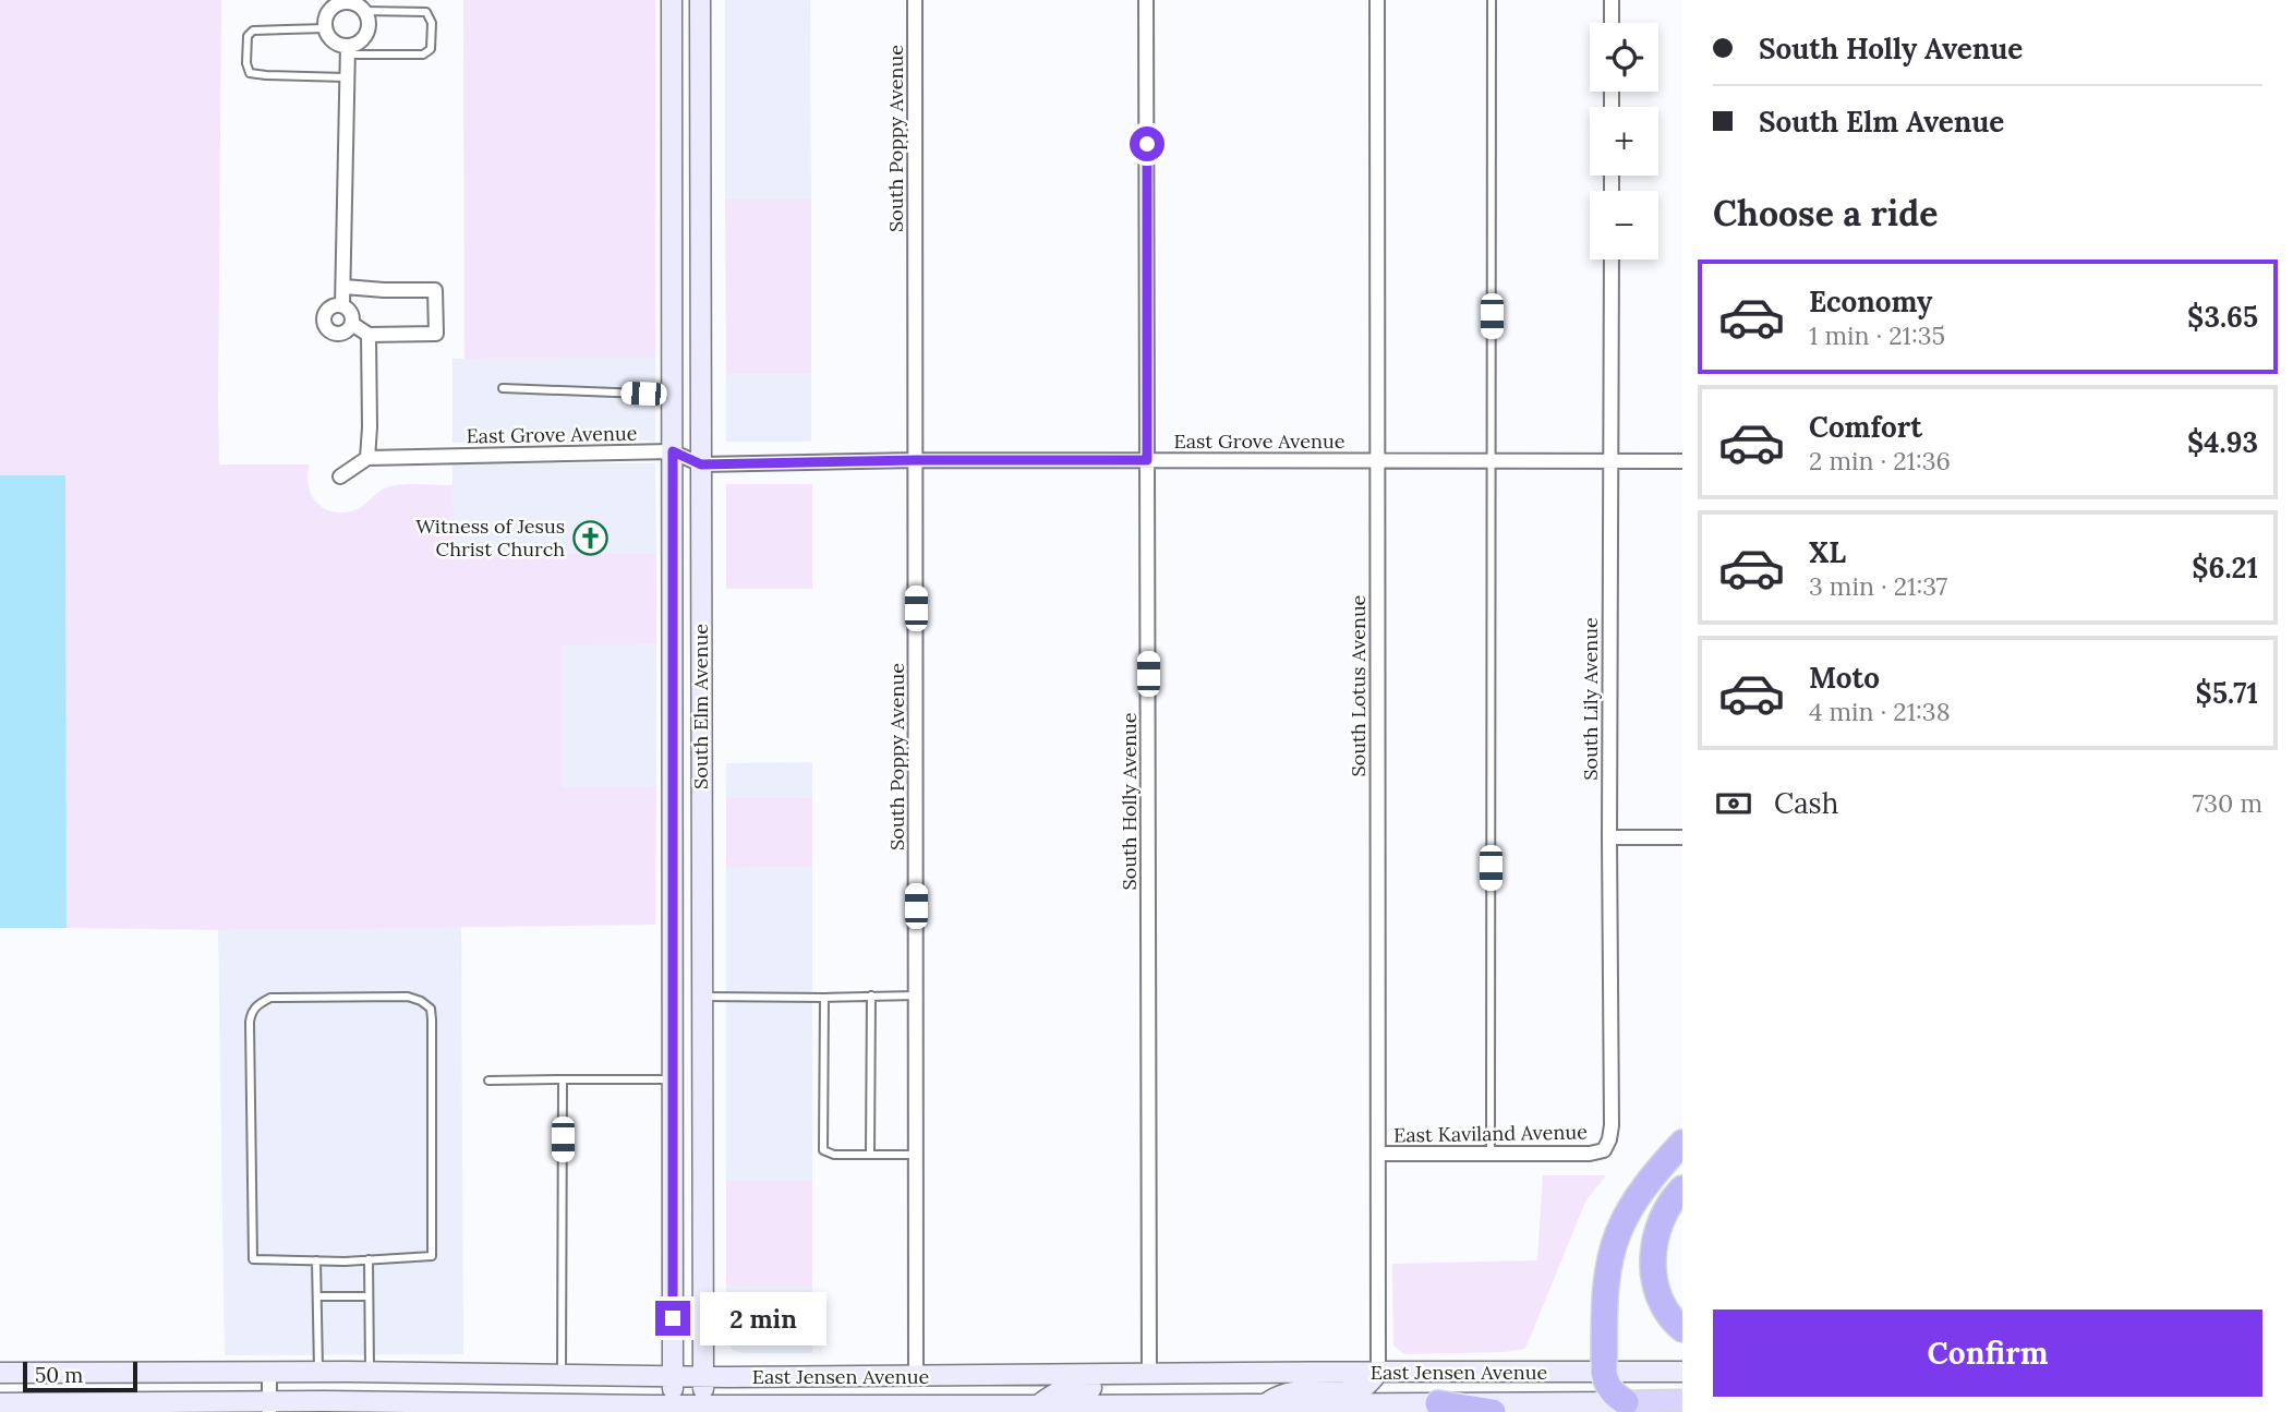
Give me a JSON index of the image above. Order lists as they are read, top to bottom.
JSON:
{
  "streets": {
    "main road": ["South Elm Avenue", "East Jensen Avenue"],
    "street": [
      "South Poppy Avenue",
      "East Grove Avenue",
      "South Lotus Avenue",
      "South Lily Avenue",
      "South Holly Avenue",
      "East Kaviland Avenue"
    ]
  },
  "crossings": [
    ["South Poppy Avenue", "East Grove Avenue"],
    ["South Poppy Avenue", "East Jensen Avenue"],
    ["East Grove Avenue", "South Lotus Avenue"],
    ["East Grove Avenue", "South Lily Avenue"],
    ["East Grove Avenue", "South Elm Avenue"],
    ["East Grove Avenue", "South Holly Avenue"],
    ["South Lotus Avenue", "East Kaviland Avenue"],
    ["South Lotus Avenue", "East Jensen Avenue"],
    ["South Lily Avenue", "East Kaviland Avenue"],
    ["South Elm Avenue", "East Jensen Avenue"],
    ["South Holly Avenue", "East Jensen Avenue"]
  ],
  "places": {
    "church": ["Witness of Jesus Christ Church"]
  },
  "scale_bar": "50 m",
  "page": {
    "banner": ["South Holly Avenue", "South Elm Avenue"],
    "map_buttons": ["+", "−"],
    "heading": "Choose a ride",
    "list": [
      {
        "name": "Economy",
        "note": "1 min · 21:35",
        "value": "$3.65"
      },
      {
        "name": "Comfort",
        "note": "2 min · 21:36",
        "value": "$4.93"
      },
      {
        "name": "XL",
        "note": "3 min · 21:37",
        "value": "$6.21"
      },
      {
        "name": "Moto",
        "note": "4 min · 21:38",
        "value": "$5.71"
      }
    ],
    "pay": ["Cash", "730 m"],
    "bubble": "2 min",
    "buttons": "Confirm",
    "scale": "50 m"
  }
}
